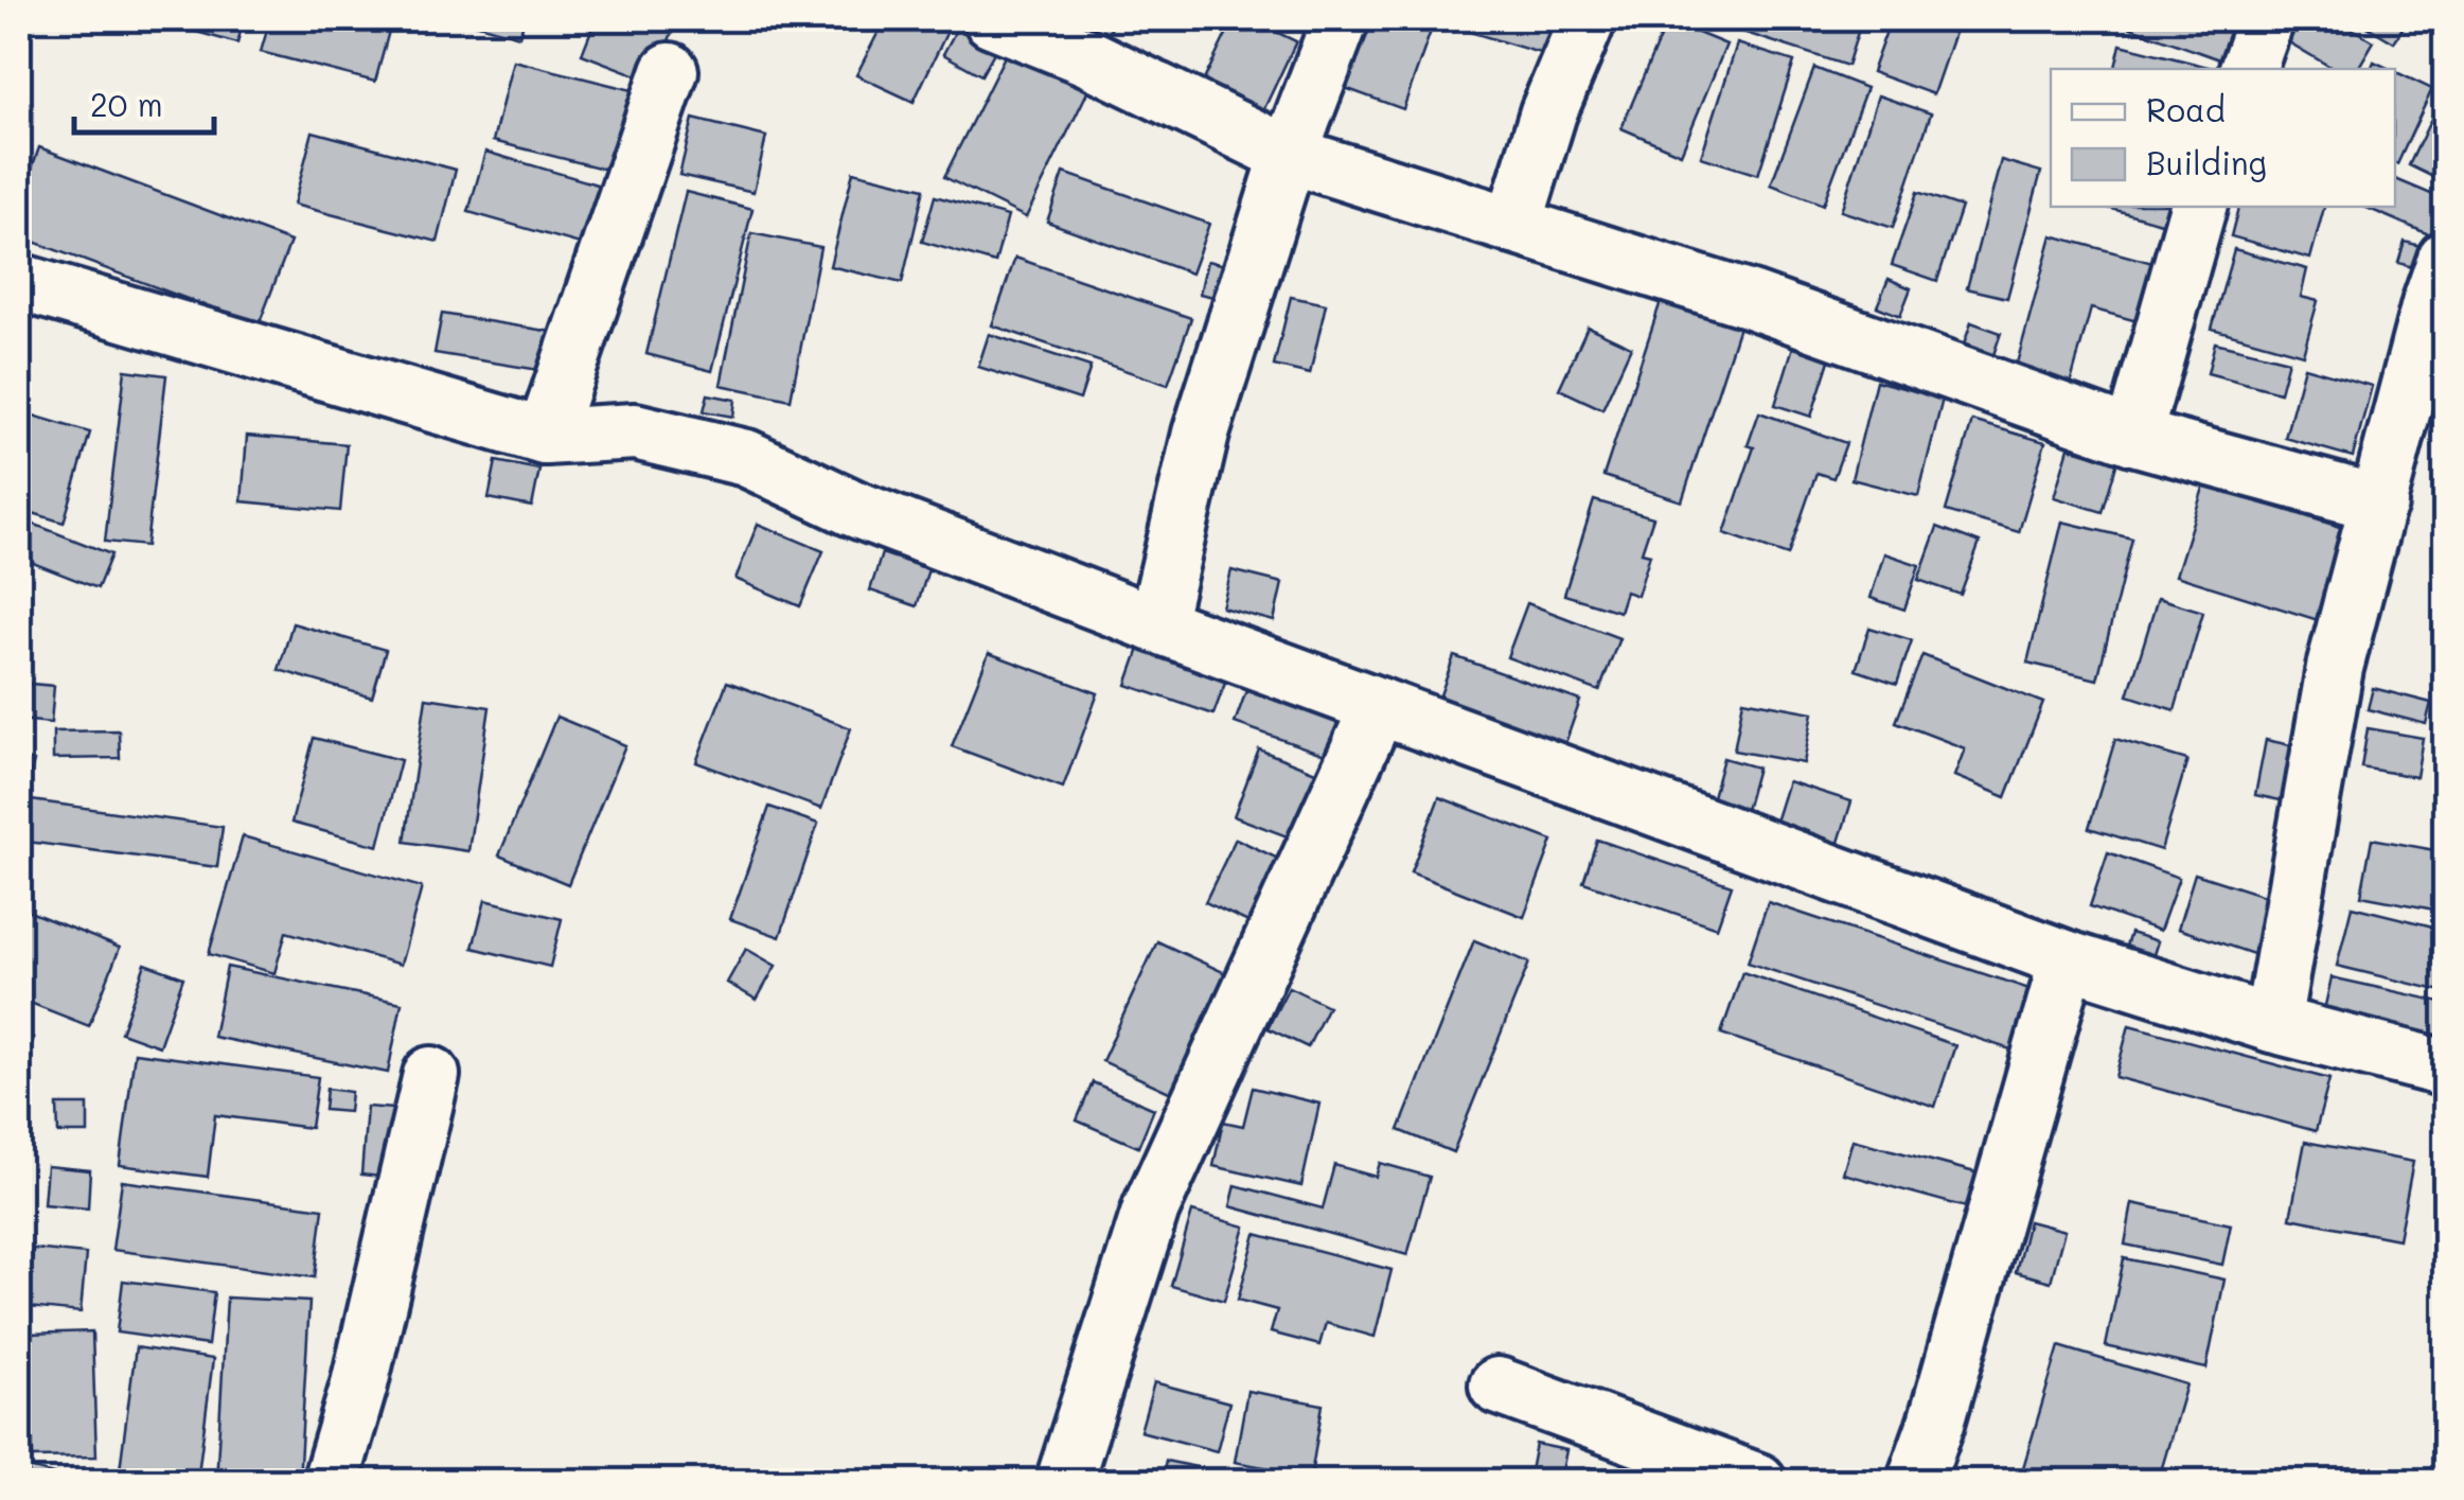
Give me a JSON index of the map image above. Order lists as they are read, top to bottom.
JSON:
{
  "legend": ["Road", "Building"],
  "scale_bar": "20 m"
}
